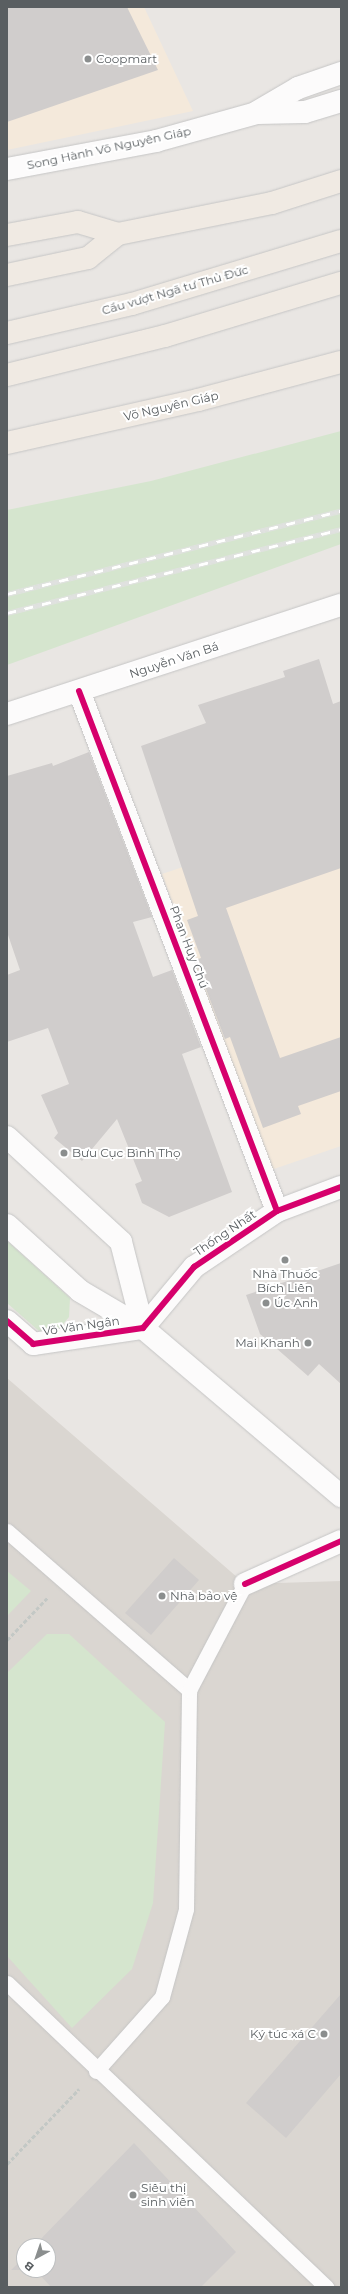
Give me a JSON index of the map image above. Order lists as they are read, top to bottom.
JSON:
{
  "streets": {
    "highway": ["Cầu vượt Ngã tư Thủ Đức", "Võ Nguyên Giáp"],
    "main road": [
      "Song Hành Võ Nguyên Giáp",
      "Nguyễn Văn Bá",
      "Phan Huy Chú",
      "Thống Nhất",
      "Võ Văn Ngân"
    ]
  },
  "crossings": [
    ["Nguyễn Văn Bá", "Phan Huy Chú"],
    ["Phan Huy Chú", "Thống Nhất"],
    ["Thống Nhất", "Võ Văn Ngân"]
  ],
  "places": [
    "Coopmart",
    "Bưu Cục Bình Thọ",
    "Nhà Thuốc Bích Liên",
    "Úc Anh",
    "Mai Khanh",
    "Nhà bảo vệ",
    "Ký túc xá C",
    "Siêu thị sinh viên"
  ],
  "north": "bottom left"
}
